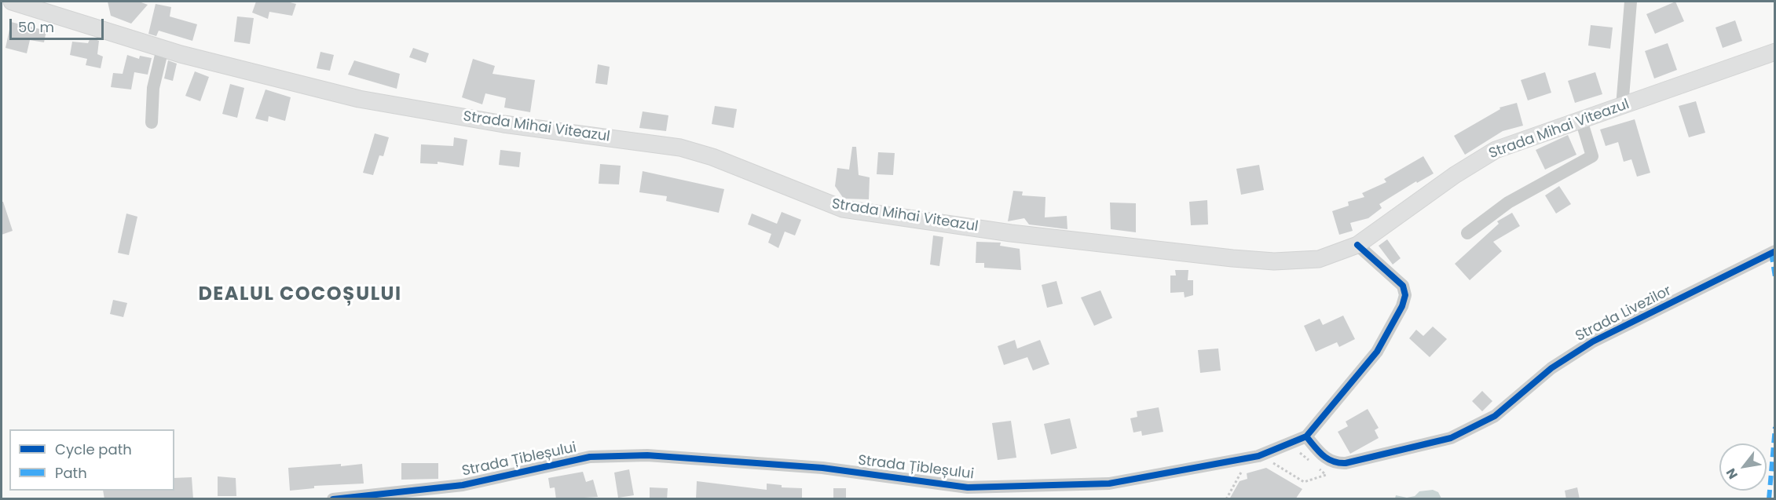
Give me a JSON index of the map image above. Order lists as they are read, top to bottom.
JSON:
{
  "streets": {
    "main road": ["Strada Mihai Viteazul"],
    "street": ["Strada Livezilor", "Strada Țibleșului"]
  },
  "crossings": [
    ["Strada Mihai Viteazul", "Strada Țibleșului"],
    ["Strada Livezilor", "Strada Țibleșului"]
  ],
  "districts": ["DEALUL COCOȘULUI"],
  "legend": ["Cycle path", "Path"],
  "scale_bar": "50 m",
  "north": "bottom left"
}
